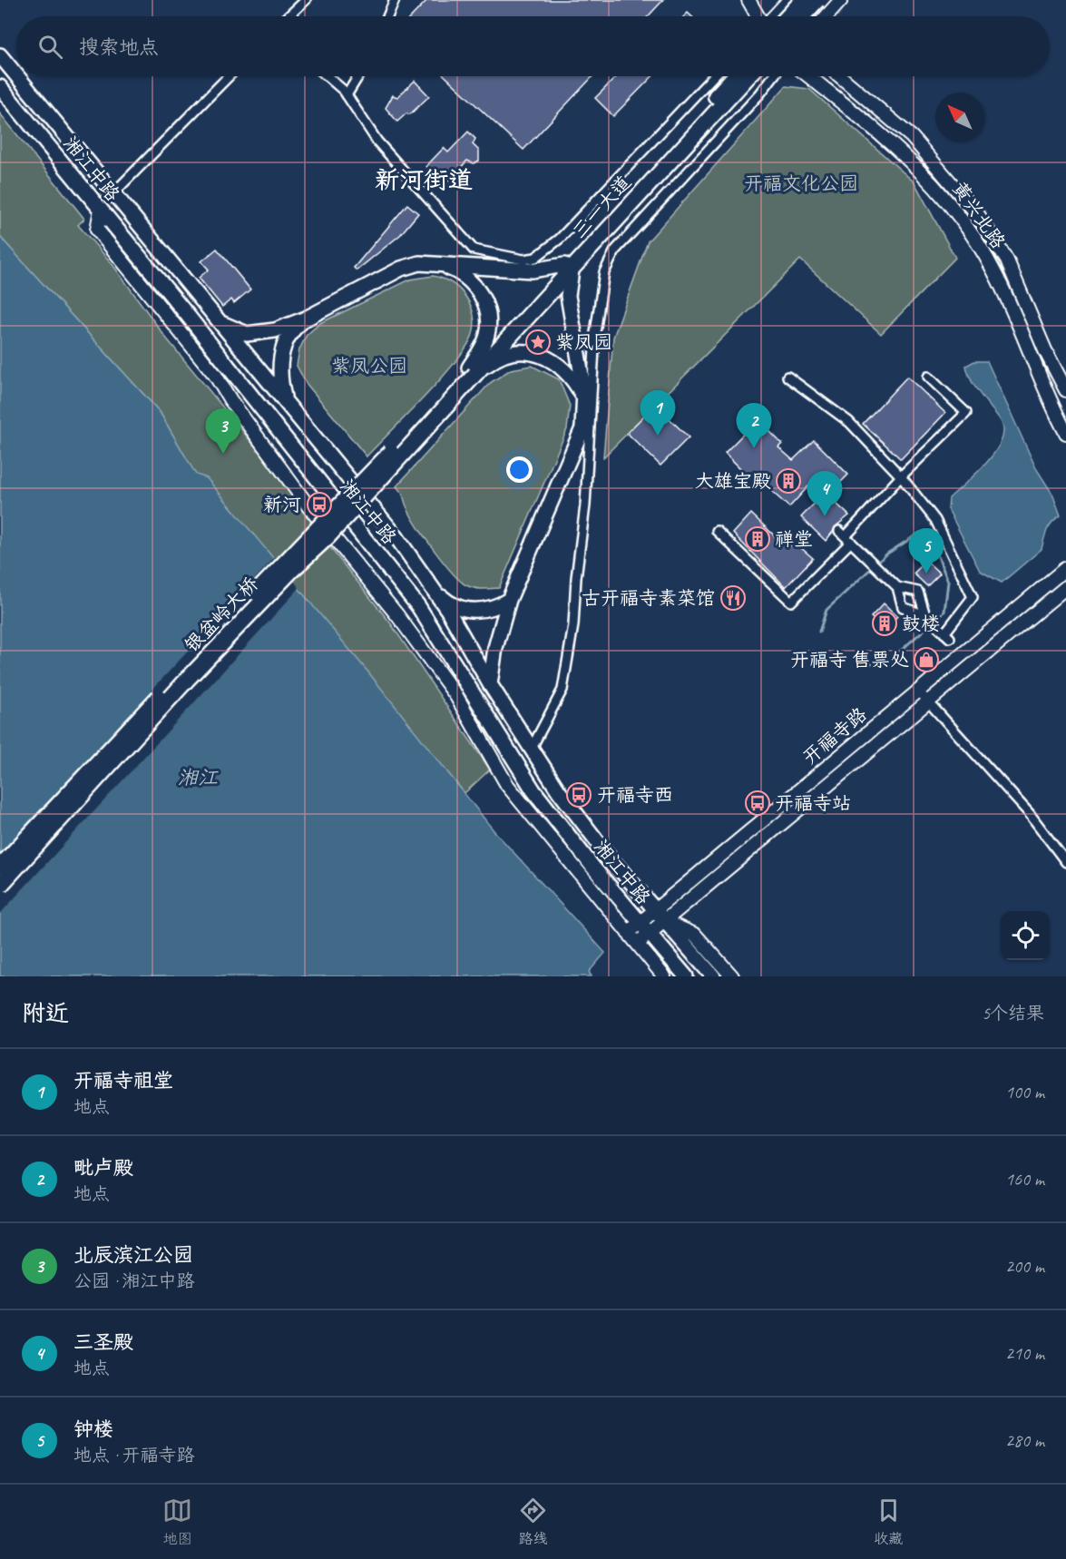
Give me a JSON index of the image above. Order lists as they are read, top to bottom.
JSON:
{
  "streets": {
    "highway": ["三一大道", "银盆岭大桥"],
    "main road": ["湘江中路", "黄兴北路", "开福寺路"]
  },
  "crossings": [
    ["湘江中路", "开福寺路"],
    ["三一大道", "银盆岭大桥"]
  ],
  "districts": ["新河街道"],
  "water": ["湘江"],
  "parks": ["开福文化公园", "紫凤公园"],
  "places": {
    "place": ["紫凤园"],
    "building": ["大雄宝殿", "禅堂", "鼓楼"],
    "bus stop": ["新河", "开福寺西", "开福寺站"],
    "restaurant": ["古开福寺素菜馆"],
    "shop": ["开福寺 售票处"]
  },
  "north": "top left",
  "page": {
    "search": "搜索地点",
    "pins": [
      "1",
      "2",
      "3",
      "4",
      "5"
    ],
    "heading": ["附近", "5个结果"],
    "list": [
      {
        "mark": "1",
        "name": "开福寺祖堂",
        "note": "地点",
        "value": "100 m"
      },
      {
        "mark": "2",
        "name": "毗卢殿",
        "note": "地点",
        "value": "160 m"
      },
      {
        "mark": "3",
        "name": "北辰滨江公园",
        "note": "公园 · 湘江中路",
        "value": "200 m"
      },
      {
        "mark": "4",
        "name": "三圣殿",
        "note": "地点",
        "value": "210 m"
      },
      {
        "mark": "5",
        "name": "钟楼",
        "note": "地点 · 开福寺路",
        "value": "280 m"
      }
    ],
    "nav": ["地图", "路线", "收藏"]
  }
}
